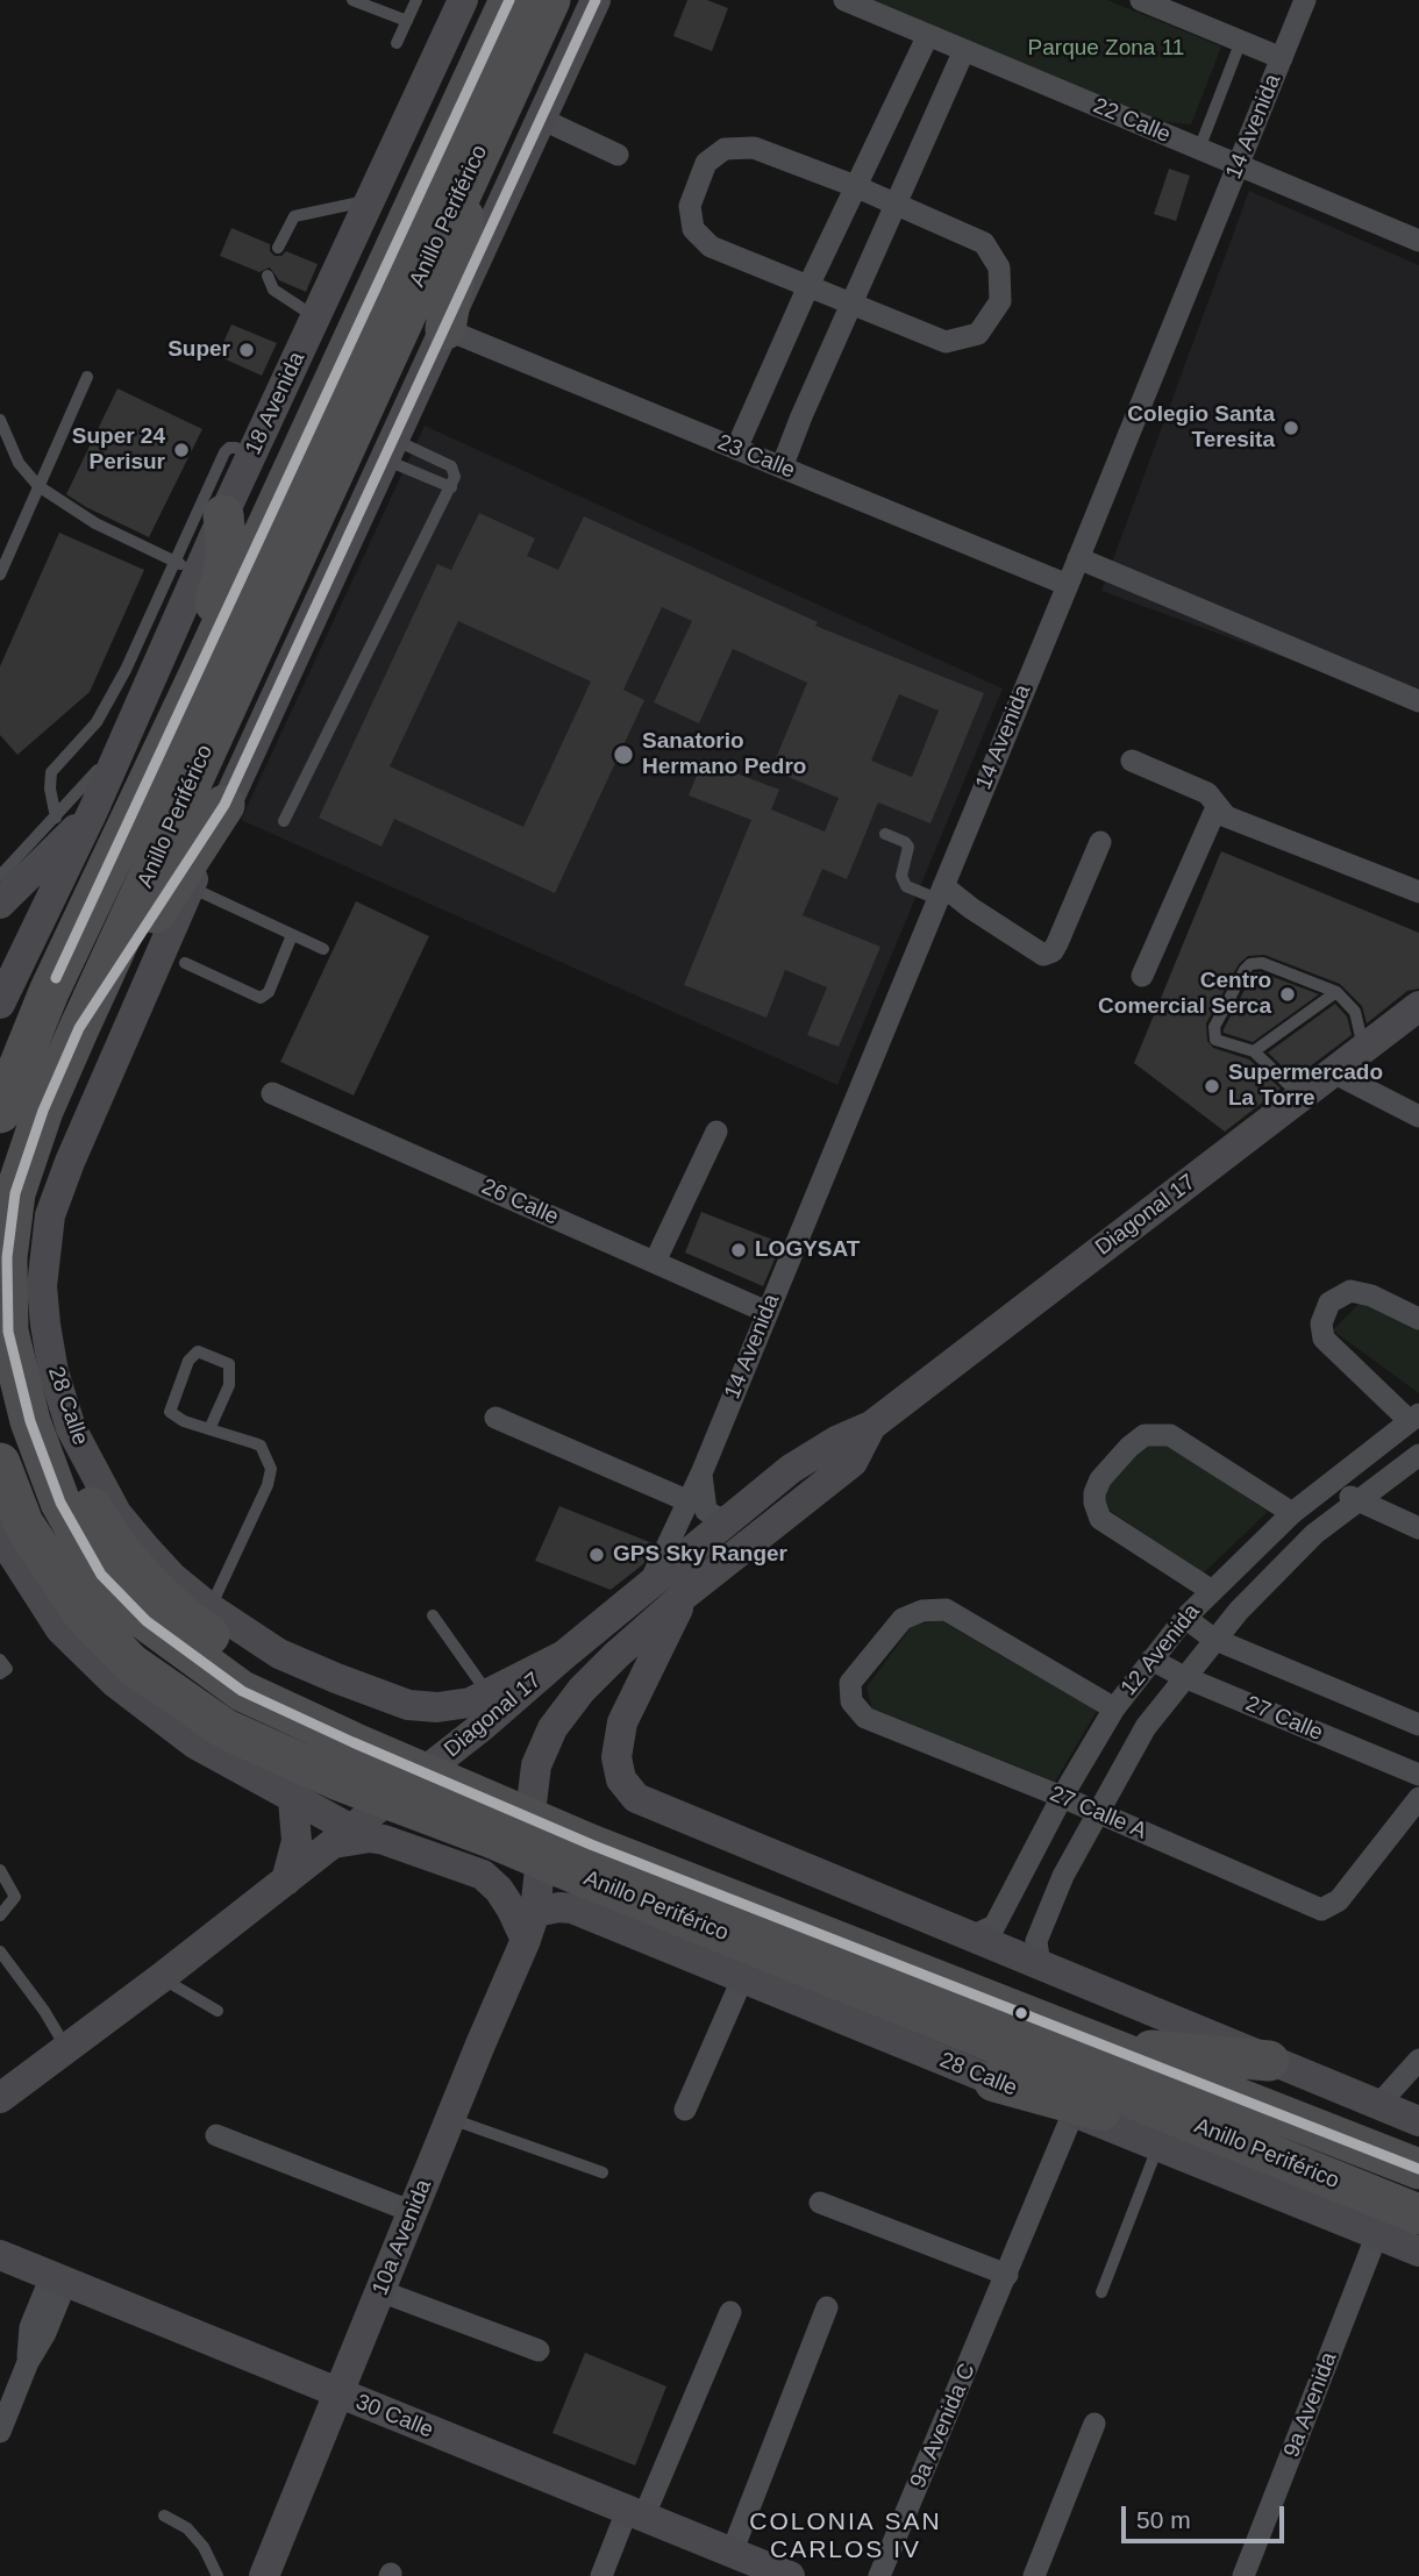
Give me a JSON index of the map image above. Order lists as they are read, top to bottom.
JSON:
{
  "streets": {
    "highway": ["Anillo Periférico"],
    "street": [
      "22 Calle",
      "14 Avenida",
      "18 Avenida",
      "23 Calle",
      "26 Calle",
      "Diagonal 17",
      "28 Calle",
      "12 Avenida",
      "27 Calle",
      "27 Calle A",
      "10a Avenida",
      "9a Avenida",
      "30 Calle",
      "9a Avenida C"
    ]
  },
  "crossings": [
    ["22 Calle", "14 Avenida"],
    ["14 Avenida", "23 Calle"],
    ["14 Avenida", "26 Calle"],
    ["14 Avenida", "Diagonal 17"],
    ["23 Calle", "28 Calle"],
    ["Diagonal 17", "28 Calle"],
    ["Diagonal 17", "10a Avenida"],
    ["28 Calle", "10a Avenida"],
    ["28 Calle", "9a Avenida"],
    ["28 Calle", "9a Avenida C"],
    ["12 Avenida", "27 Calle"],
    ["12 Avenida", "27 Calle A"],
    ["10a Avenida", "30 Calle"]
  ],
  "districts": ["COLONIA SAN CARLOS IV"],
  "parks": ["Parque Zona 11"],
  "places": [
    "Super",
    "Colegio Santa Teresita",
    "Super 24 Perisur",
    "Sanatorio Hermano Pedro",
    "Centro Comercial Serca",
    "Supermercado La Torre",
    "LOGYSAT",
    "GPS Sky Ranger"
  ],
  "scale_bar": "50 m"
}
